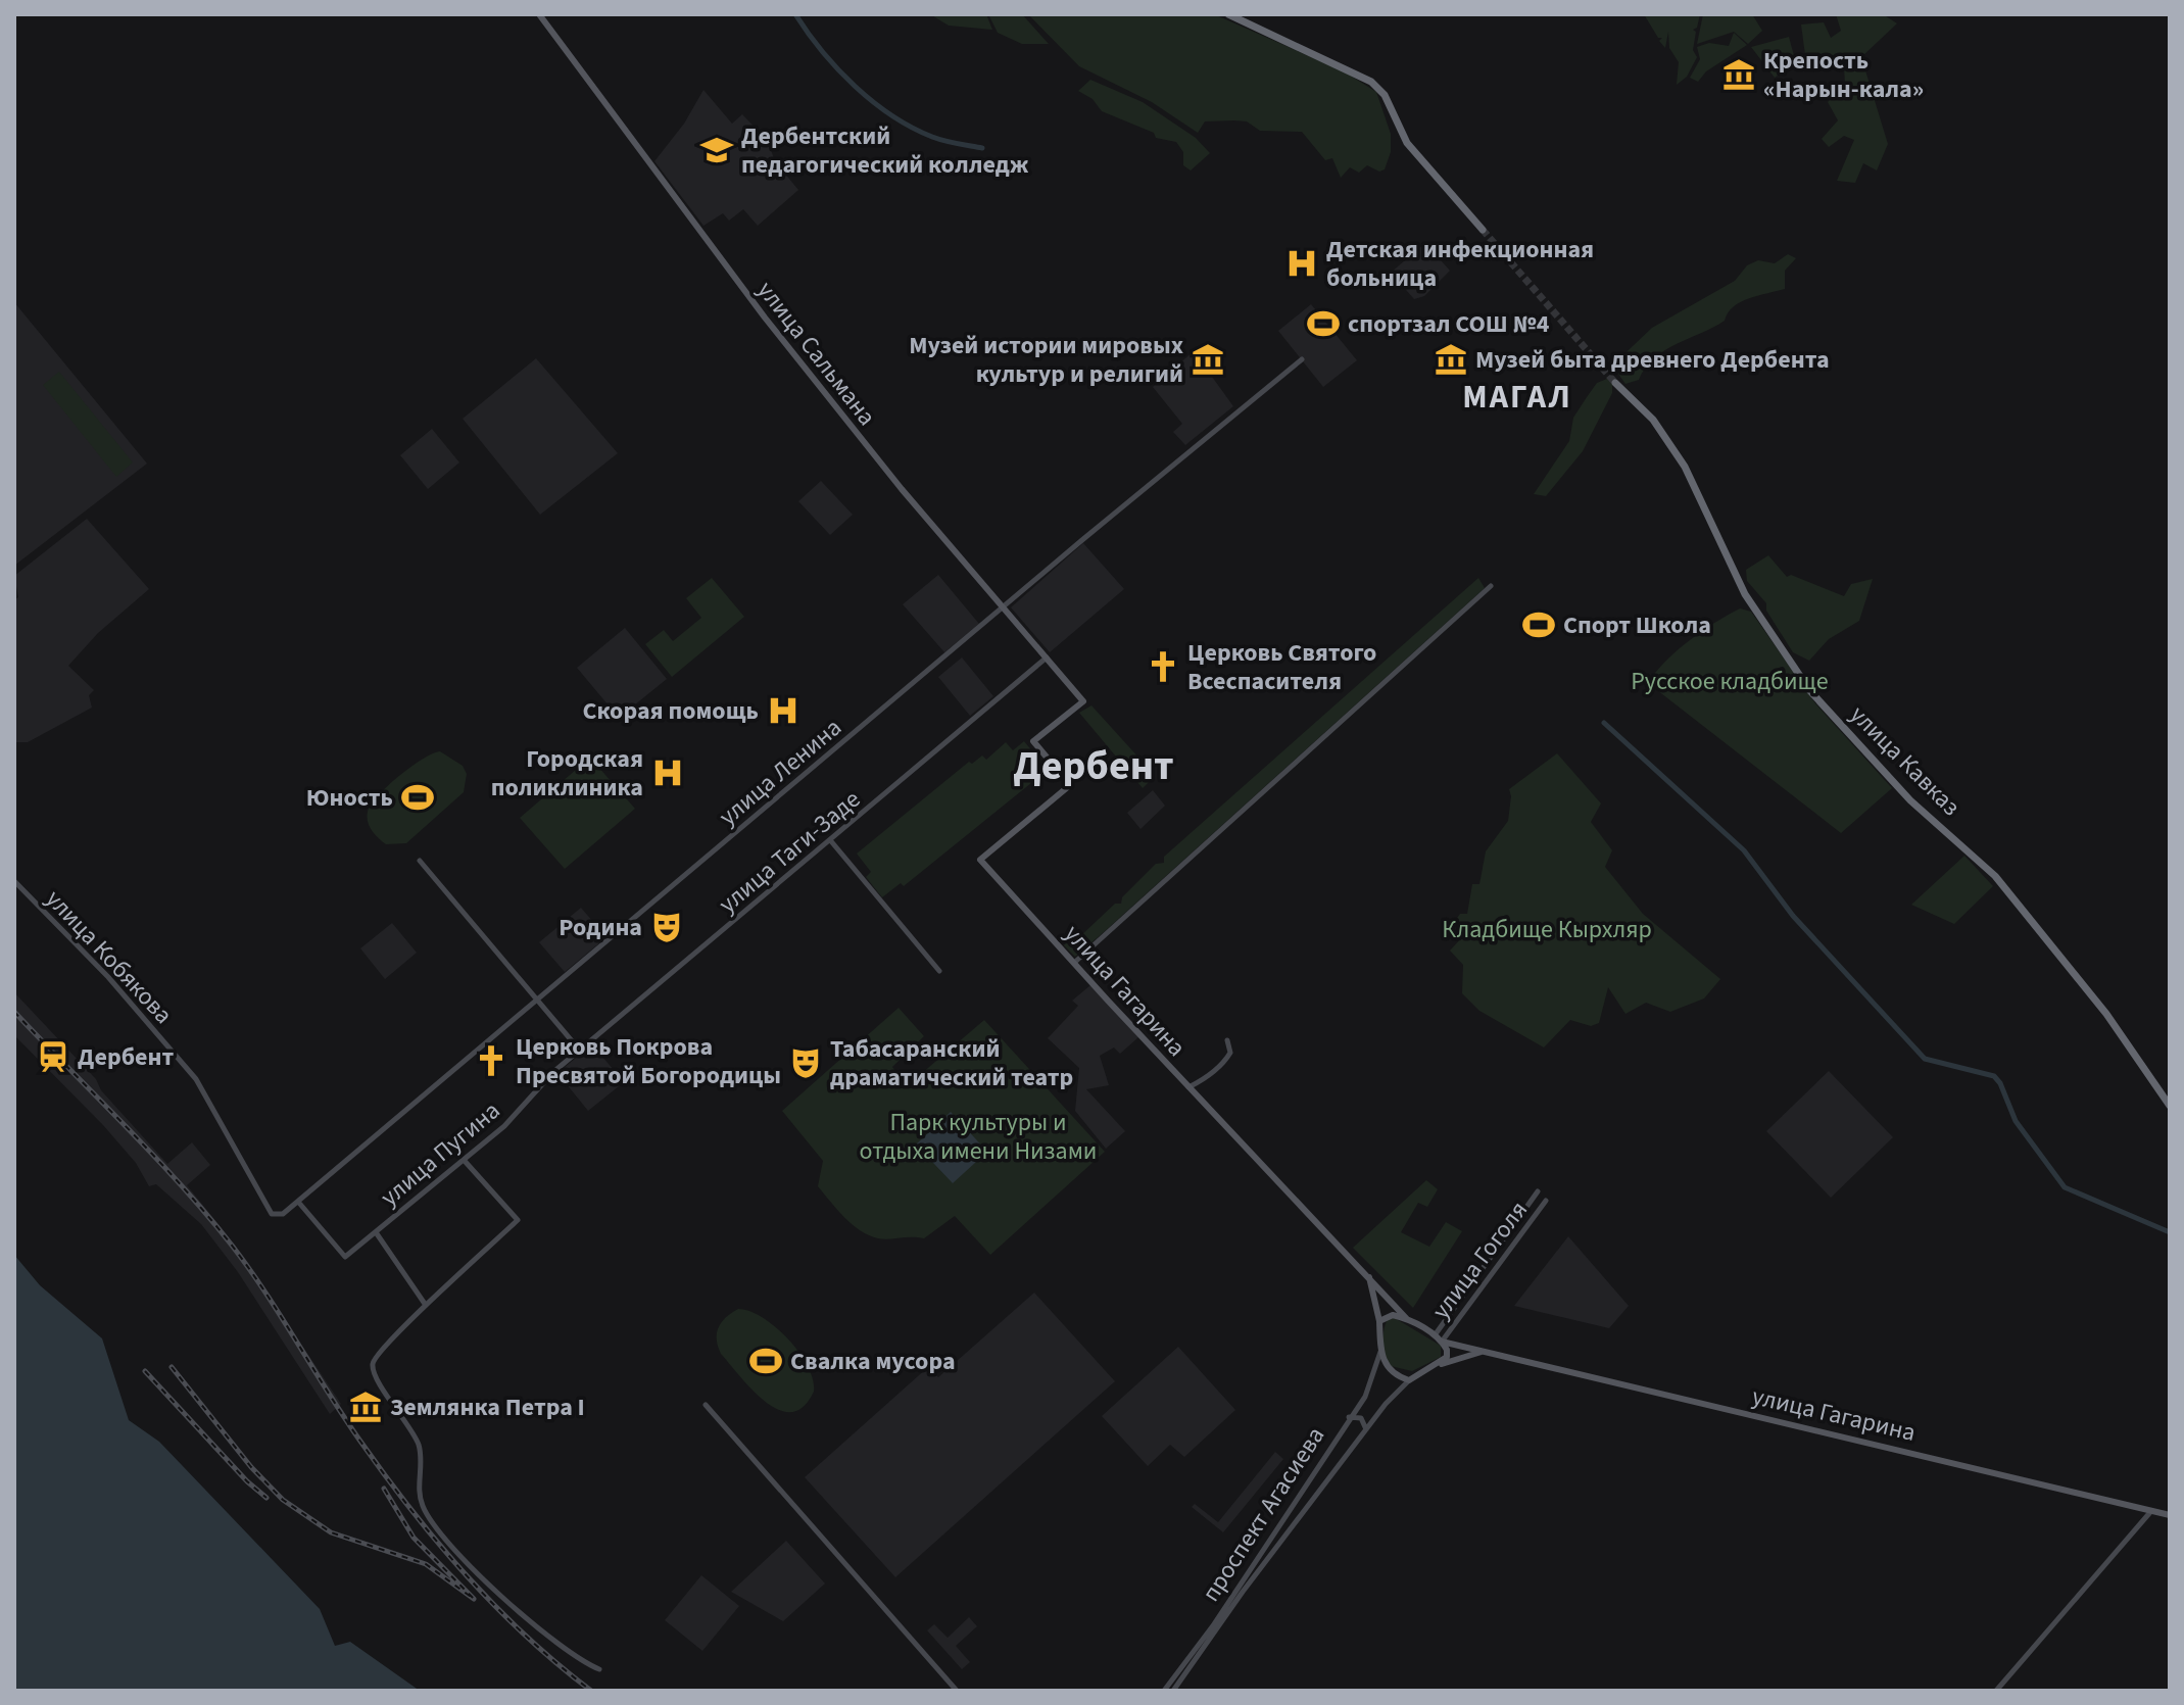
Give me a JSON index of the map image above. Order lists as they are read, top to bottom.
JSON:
{
  "streets": {
    "highway": ["улица Кавказ"],
    "main road": ["улица Сальмана", "улица Гагарина"],
    "street": [
      "улица Ленина",
      "улица Таги-Заде",
      "улица Кобякова",
      "улица Пугина",
      "улица Гоголя",
      "проспект Агасиева"
    ]
  },
  "crossings": [
    ["улица Сальмана", "улица Ленина"],
    ["улица Сальмана", "улица Таги-Заде"],
    ["улица Сальмана", "улица Гагарина"],
    ["улица Ленина", "улица Кобякова"],
    ["улица Ленина", "улица Пугина"],
    ["улица Таги-Заде", "улица Пугина"],
    ["улица Гагарина", "улица Гоголя"],
    ["улица Гагарина", "проспект Агасиева"],
    ["улица Гоголя", "проспект Агасиева"]
  ],
  "districts": ["МАГАЛ", "Дербент"],
  "parks": ["Русское кладбище", "Кладбище Кырхляр", "Парк культуры и отдыха имени Низами"],
  "places": {
    "museum": [
      "Крепость «Нарын-кала»",
      "Музей истории мировых культур и религий",
      "Музей быта древнего Дербента",
      "Землянка Петра I"
    ],
    "school or university": ["Дербентский педагогический колледж"],
    "hospital": ["Детская инфекционная больница", "Скорая помощь", "Городская поликлиника"],
    "sports": [
      "спортзал СОШ №4",
      "Спорт Школа",
      "Юность",
      "Свалка мусора"
    ],
    "church": ["Церковь Святого Всеспасителя", "Церковь Покрова Пресвятой Богородицы"],
    "theatre": ["Родина", "Табасаранский драматический театр"],
    "station": ["Дербент"]
  }
}
